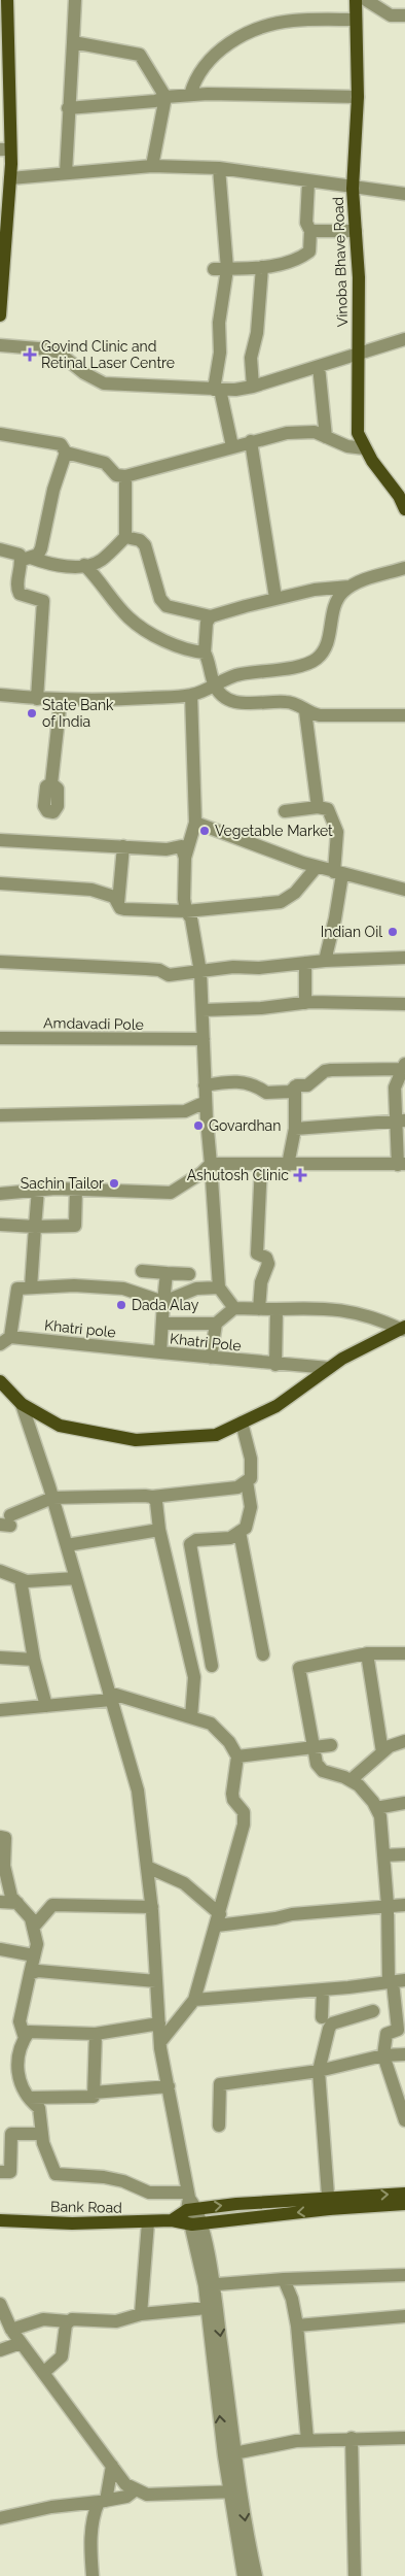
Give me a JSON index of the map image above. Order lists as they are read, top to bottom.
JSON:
{
  "streets": {
    "main road": ["Vinoba Bhave Road", "Bank Road"],
    "street": ["Amdavadi Pole", "Khatri pole", "Khatri Pole"]
  },
  "crossings": [
    ["Khatri pole", "Khatri Pole"]
  ],
  "places": {
    "health": ["Govind Clinic and Retinal Laser Centre", "Ashutosh Clinic"],
    "other": [
      "State Bank of India",
      "Vegetable Market",
      "Indian Oil",
      "Govardhan",
      "Sachin Tailor",
      "Dada Alay"
    ]
  }
}
